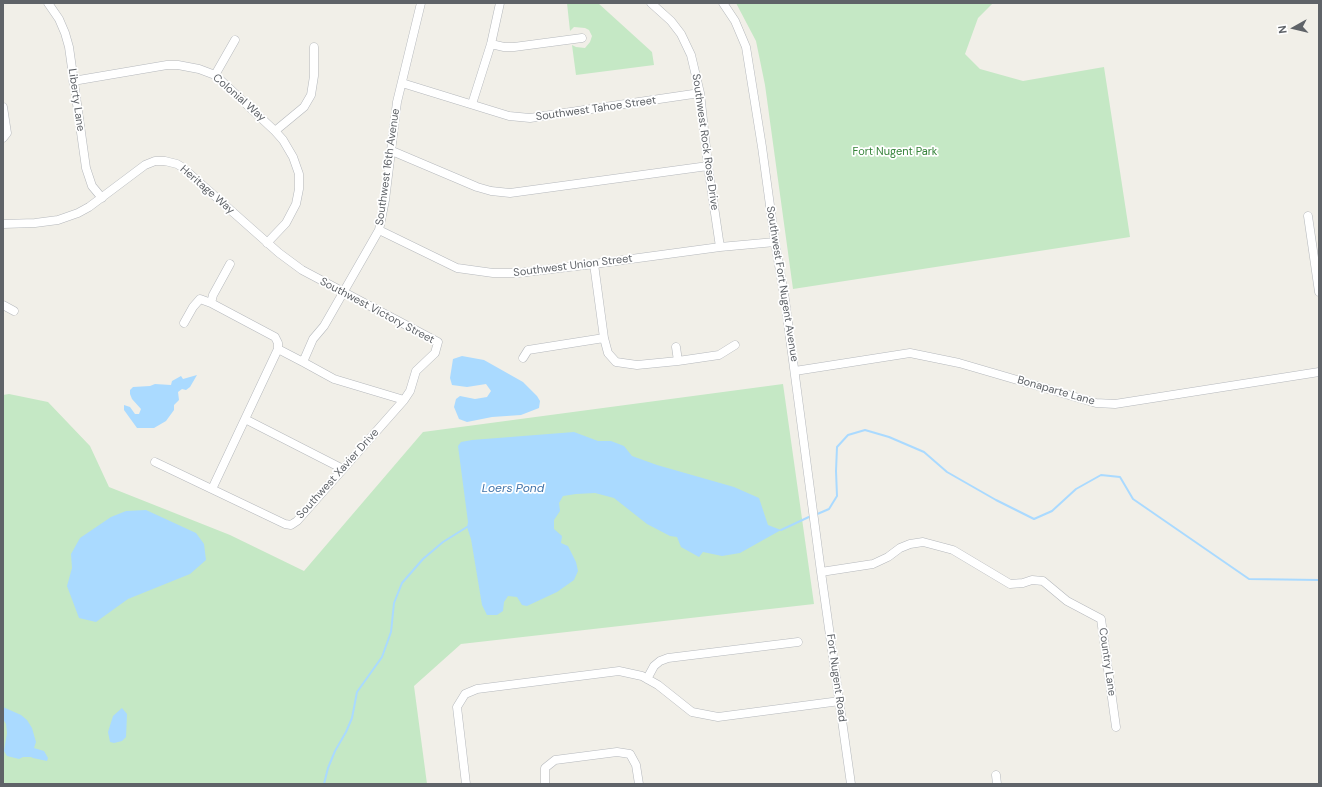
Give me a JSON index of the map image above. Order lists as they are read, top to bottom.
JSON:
{
  "streets": {
    "street": [
      "Colonial Way",
      "Liberty Lane",
      "Southwest Tahoe Street",
      "Southwest Rock Rose Drive",
      "Southwest 16th Avenue",
      "Heritage Way",
      "Southwest Union Street",
      "Southwest Fort Nugent Avenue",
      "Southwest Victory Street",
      "Bonaparte Lane",
      "Southwest Xavier Drive",
      "Country Lane",
      "Fort Nugent Road"
    ]
  },
  "crossings": [
    ["Colonial Way", "Liberty Lane"],
    ["Colonial Way", "Heritage Way"],
    ["Colonial Way", "Southwest Victory Street"],
    ["Liberty Lane", "Heritage Way"],
    ["Southwest Tahoe Street", "Southwest Rock Rose Drive"],
    ["Southwest Tahoe Street", "Southwest 16th Avenue"],
    ["Southwest Rock Rose Drive", "Southwest Union Street"],
    ["Southwest 16th Avenue", "Southwest Union Street"],
    ["Southwest 16th Avenue", "Southwest Victory Street"],
    ["Heritage Way", "Southwest Victory Street"],
    ["Southwest Union Street", "Southwest Fort Nugent Avenue"],
    ["Southwest Fort Nugent Avenue", "Bonaparte Lane"],
    ["Southwest Fort Nugent Avenue", "Country Lane"],
    ["Southwest Fort Nugent Avenue", "Fort Nugent Road"],
    ["Southwest Victory Street", "Southwest Xavier Drive"],
    ["Country Lane", "Fort Nugent Road"]
  ],
  "water": ["Loers Pond"],
  "parks": ["Fort Nugent Park"],
  "north": "left"
}
